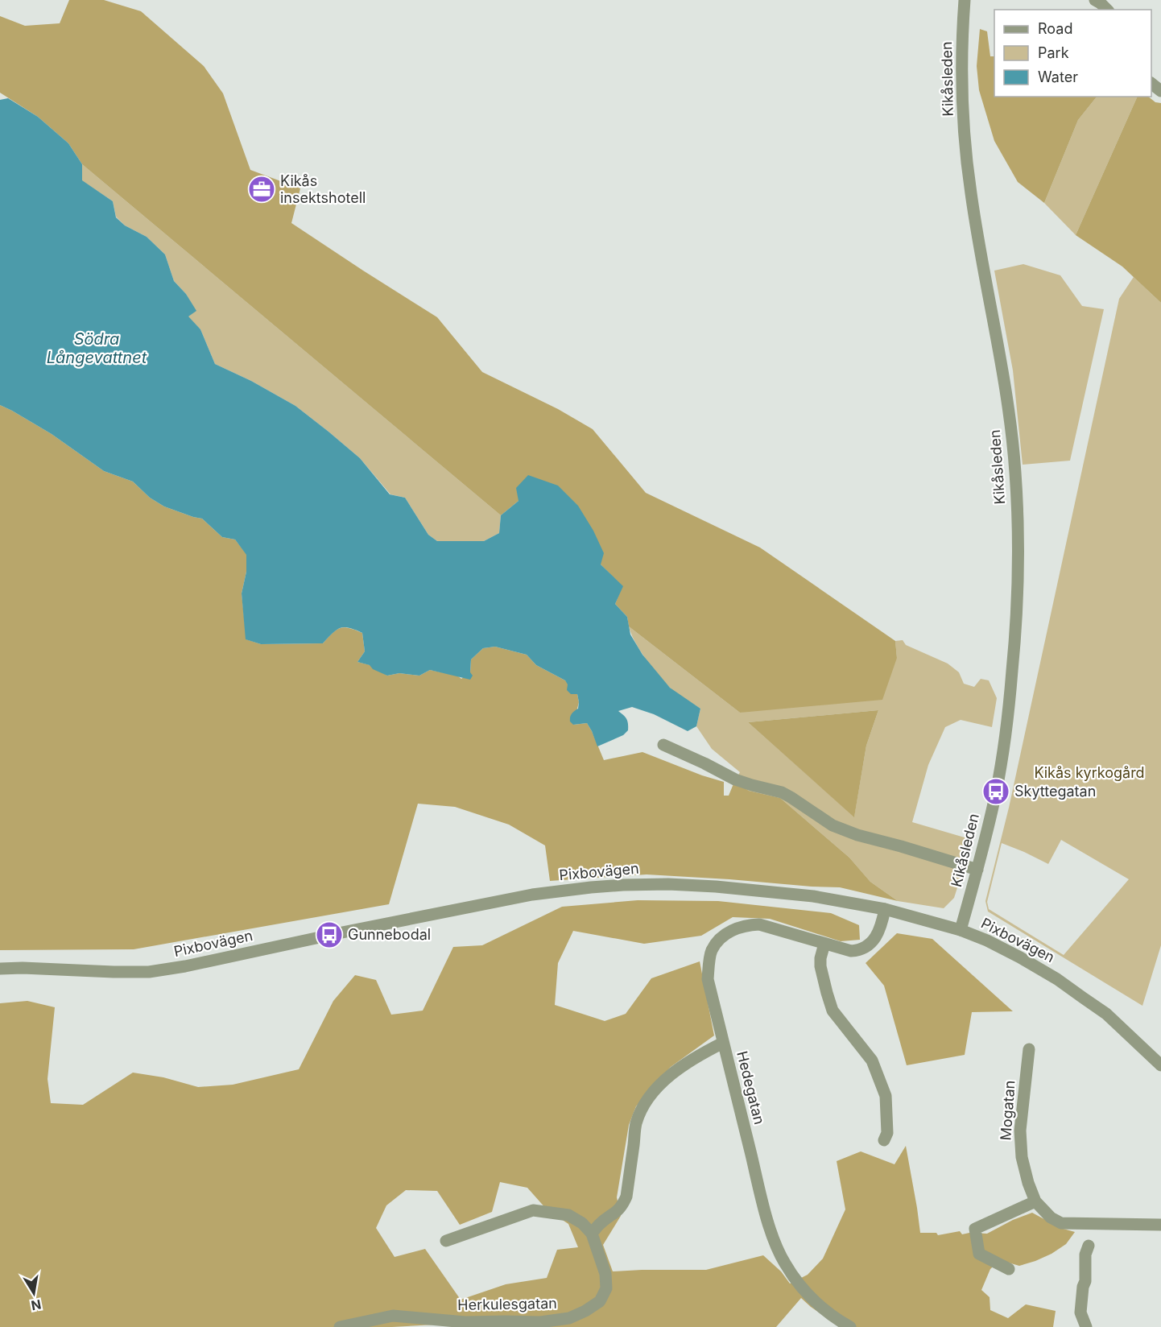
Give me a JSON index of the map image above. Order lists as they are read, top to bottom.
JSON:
{
  "streets": {
    "street": [
      "Kikåsleden",
      "Pixbovägen",
      "Hedegatan",
      "Mogatan",
      "Herkulesgatan"
    ]
  },
  "crossings": [
    ["Kikåsleden", "Pixbovägen"],
    ["Pixbovägen", "Hedegatan"]
  ],
  "water": ["Södra Långevattnet"],
  "parks": ["Kikås kyrkogård"],
  "places": {
    "office": ["Kikås insektshotell"],
    "bus stop": ["Skyttegatan", "Gunnebodal"]
  },
  "legend": ["Road", "Park", "Water"],
  "north": "bottom"
}
